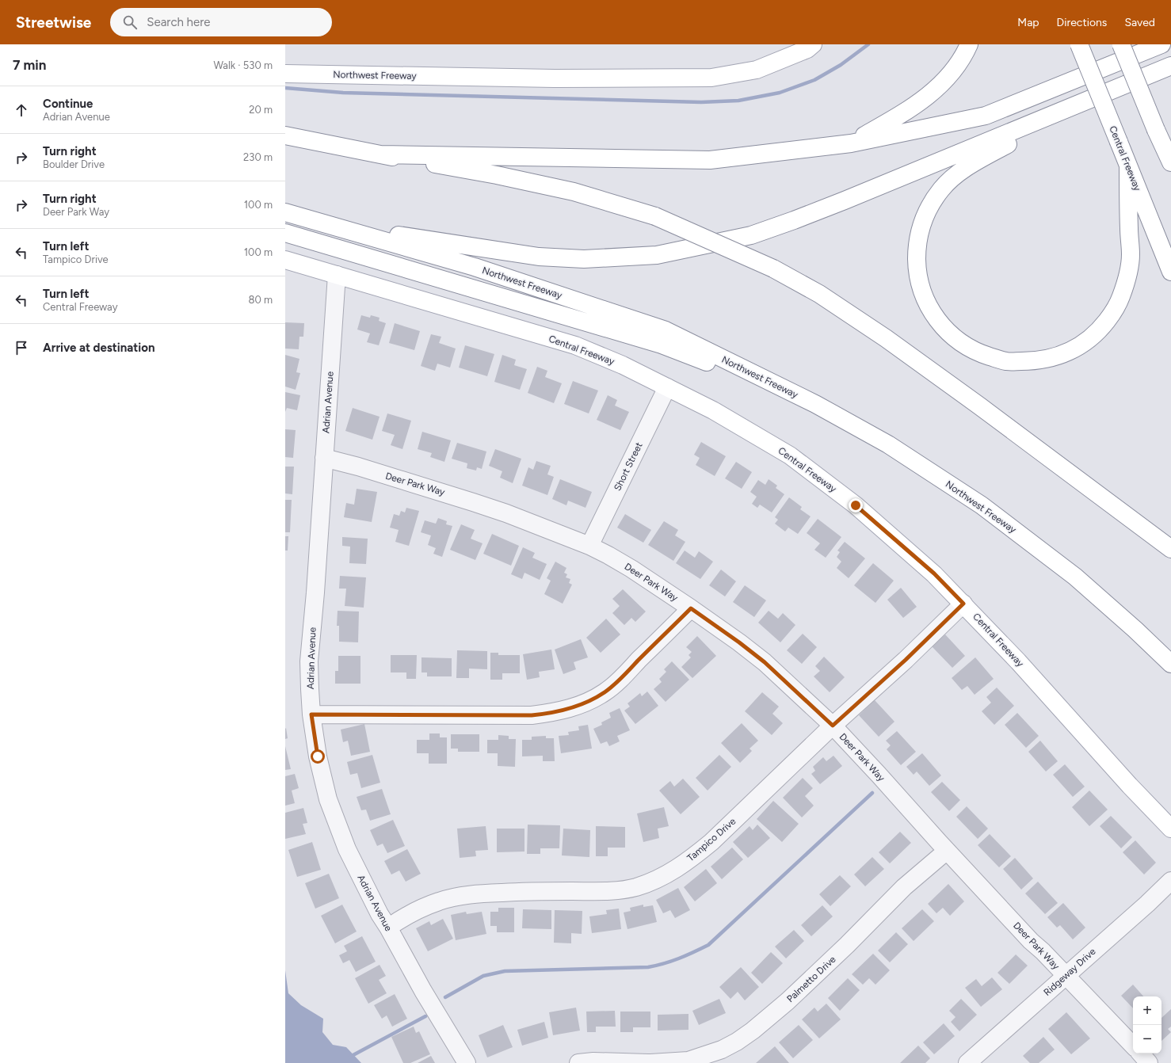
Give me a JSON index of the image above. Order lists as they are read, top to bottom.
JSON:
{
  "streets": {
    "main road": ["Northwest Freeway", "Central Freeway"],
    "street": [
      "Adrian Avenue",
      "Short Street",
      "Deer Park Way",
      "Tampico Drive",
      "Ridgeway Drive",
      "Palmetto Drive"
    ]
  },
  "crossings": [
    ["Central Freeway", "Adrian Avenue"],
    ["Central Freeway", "Short Street"],
    ["Central Freeway", "Tampico Drive"],
    ["Adrian Avenue", "Deer Park Way"],
    ["Adrian Avenue", "Tampico Drive"],
    ["Short Street", "Deer Park Way"],
    ["Deer Park Way", "Tampico Drive"],
    ["Deer Park Way", "Ridgeway Drive"],
    ["Deer Park Way", "Palmetto Drive"]
  ],
  "page": {
    "header": "Streetwise",
    "search": "Search here",
    "nav": ["Map", "Directions", "Saved"],
    "heading": ["7 min", "Walk · 530 m"],
    "list": [
      ["Continue", "Adrian Avenue", "20 m"],
      ["Turn right", "Boulder Drive", "230 m"],
      ["Turn right", "Deer Park Way", "100 m"],
      ["Turn left", "Tampico Drive", "100 m"],
      ["Turn left", "Central Freeway", "80 m"],
      "Arrive at destination"
    ],
    "map_buttons": ["+", "−"]
  }
}
